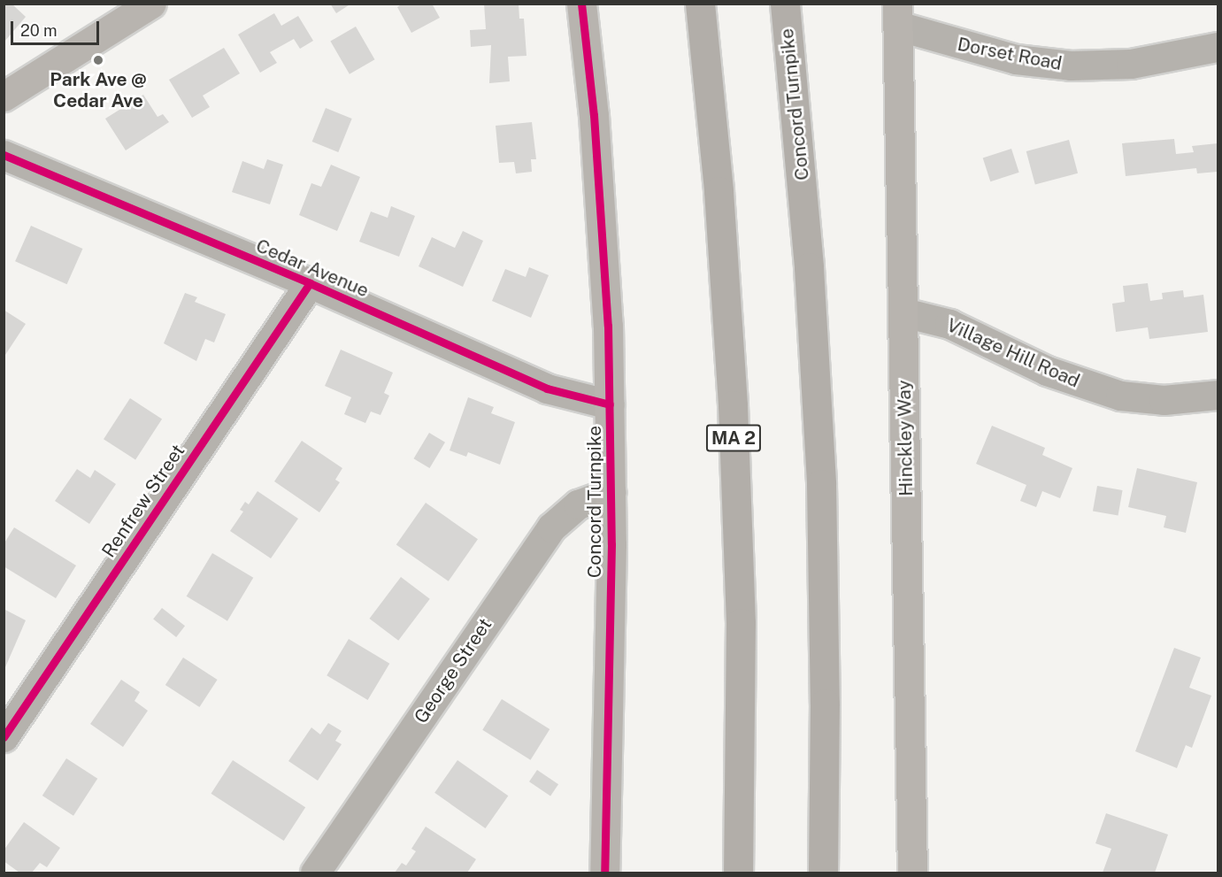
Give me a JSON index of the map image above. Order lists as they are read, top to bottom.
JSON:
{
  "streets": {
    "highway": ["Concord Turnpike", "MA 2"],
    "main road": ["Hinckley Way"],
    "street": [
      "Dorset Road",
      "Cedar Avenue",
      "Village Hill Road",
      "Renfrew Street",
      "George Street"
    ]
  },
  "crossings": [
    ["Dorset Road", "Hinckley Way"],
    ["Concord Turnpike", "Cedar Avenue"],
    ["Concord Turnpike", "George Street"],
    ["Cedar Avenue", "Renfrew Street"],
    ["Village Hill Road", "Hinckley Way"]
  ],
  "places": ["Park Ave @ Cedar Ave"],
  "scale_bar": "20 m"
}
